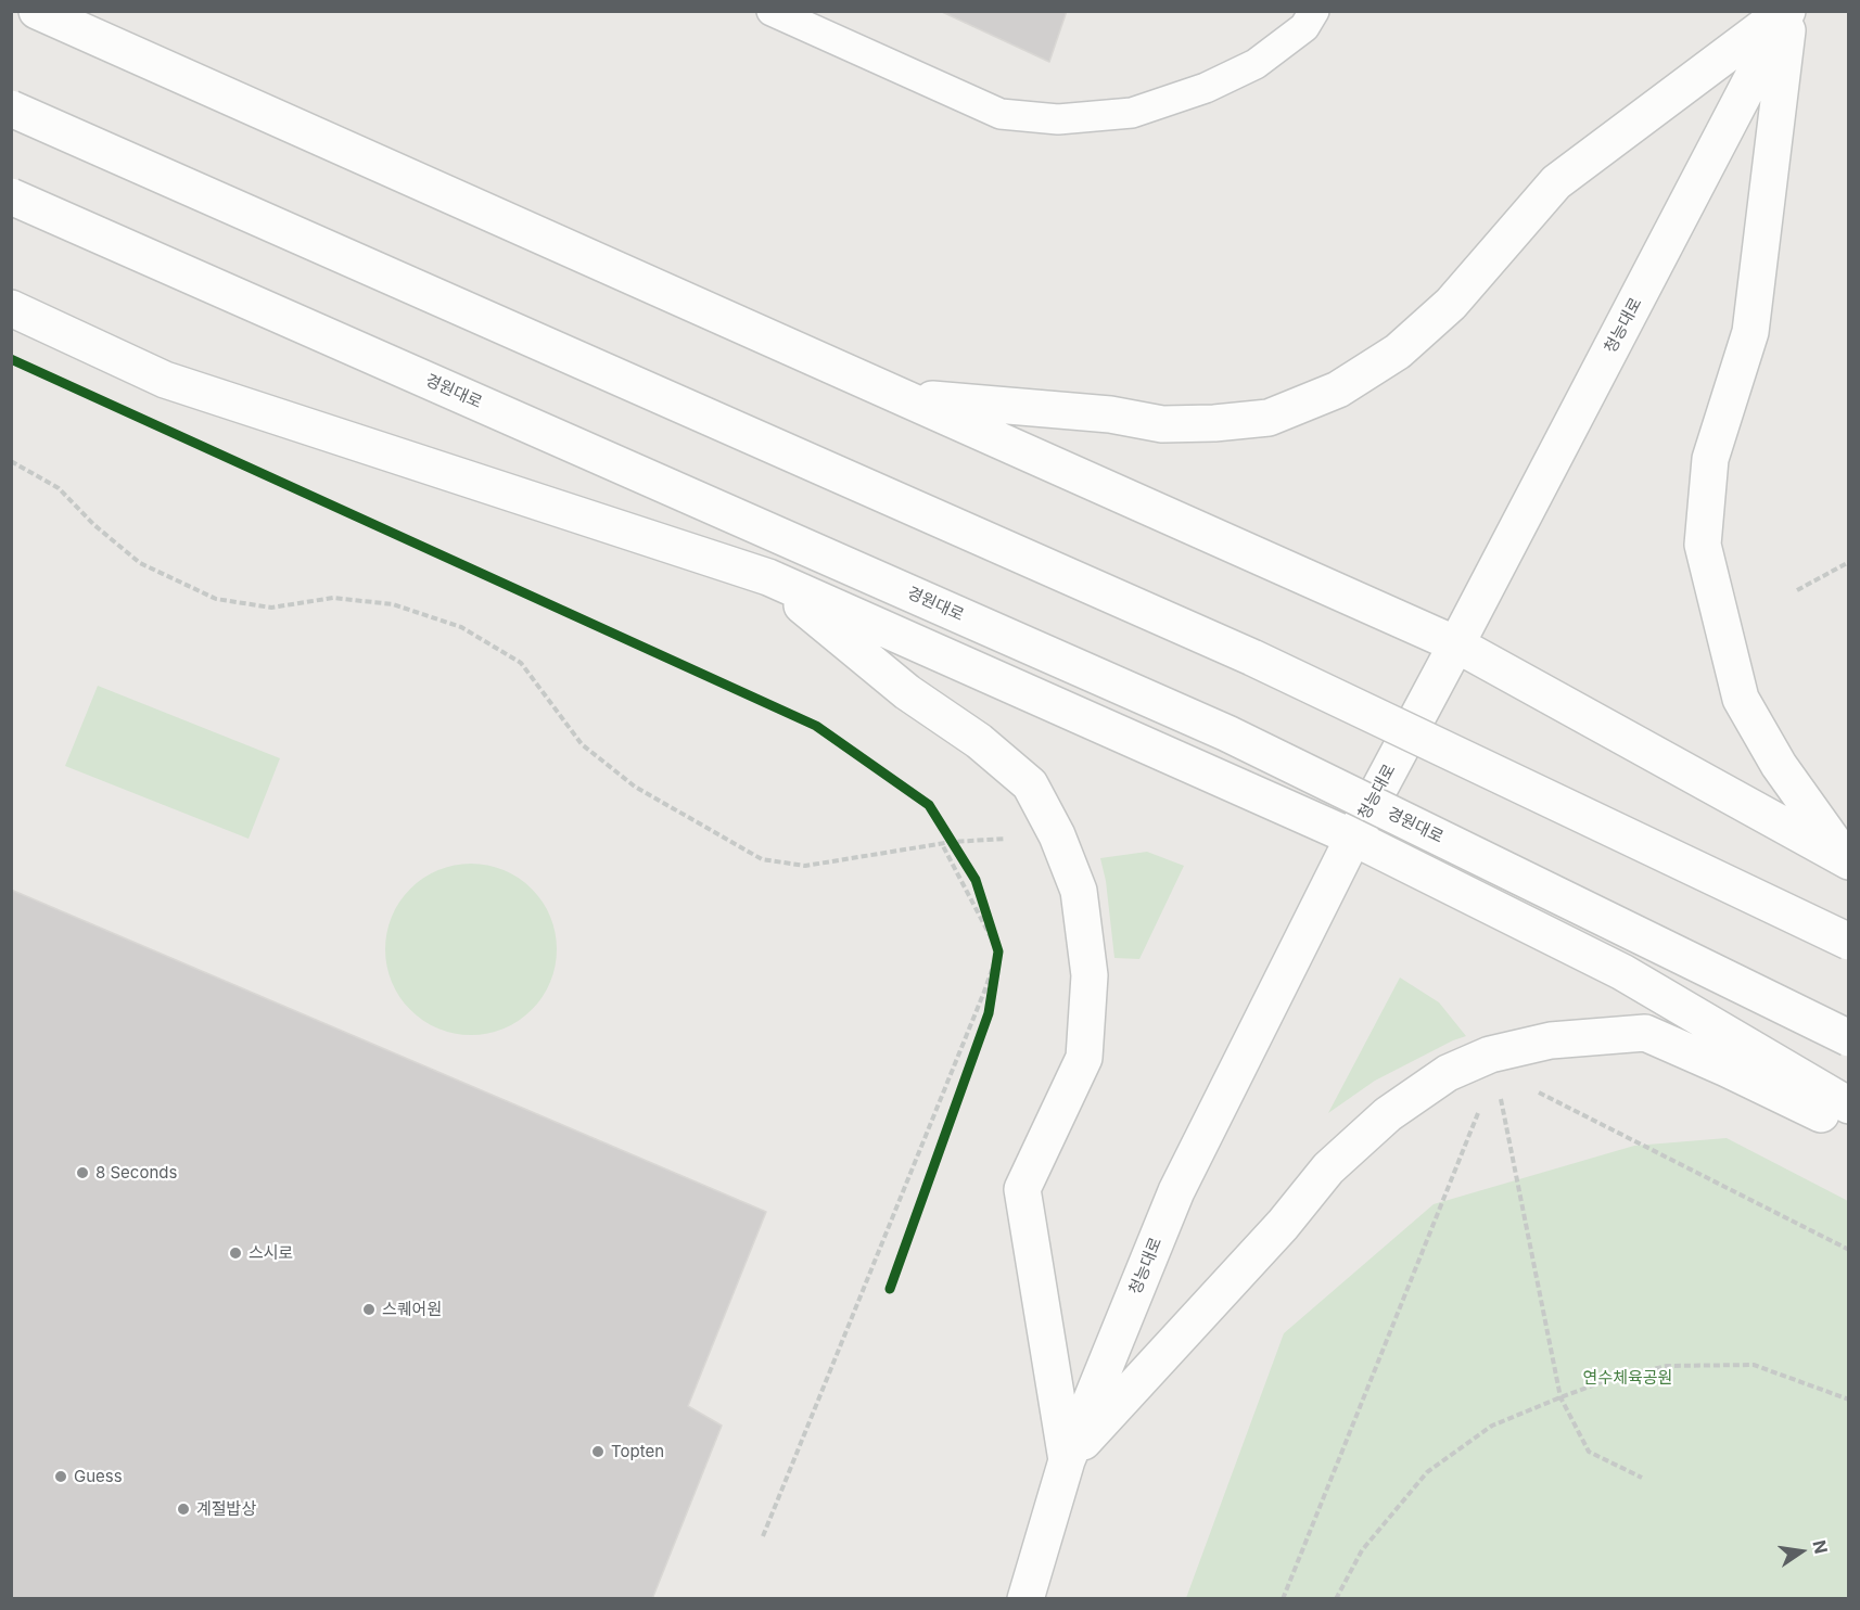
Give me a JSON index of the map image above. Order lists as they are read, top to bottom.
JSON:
{
  "streets": {
    "main road": ["청능대로", "경원대로"]
  },
  "parks": ["연수체육공원"],
  "places": [
    "8 Seconds",
    "스시로",
    "스퀘어원",
    "Topten",
    "Guess",
    "계절밥상"
  ],
  "north": "right"
}
